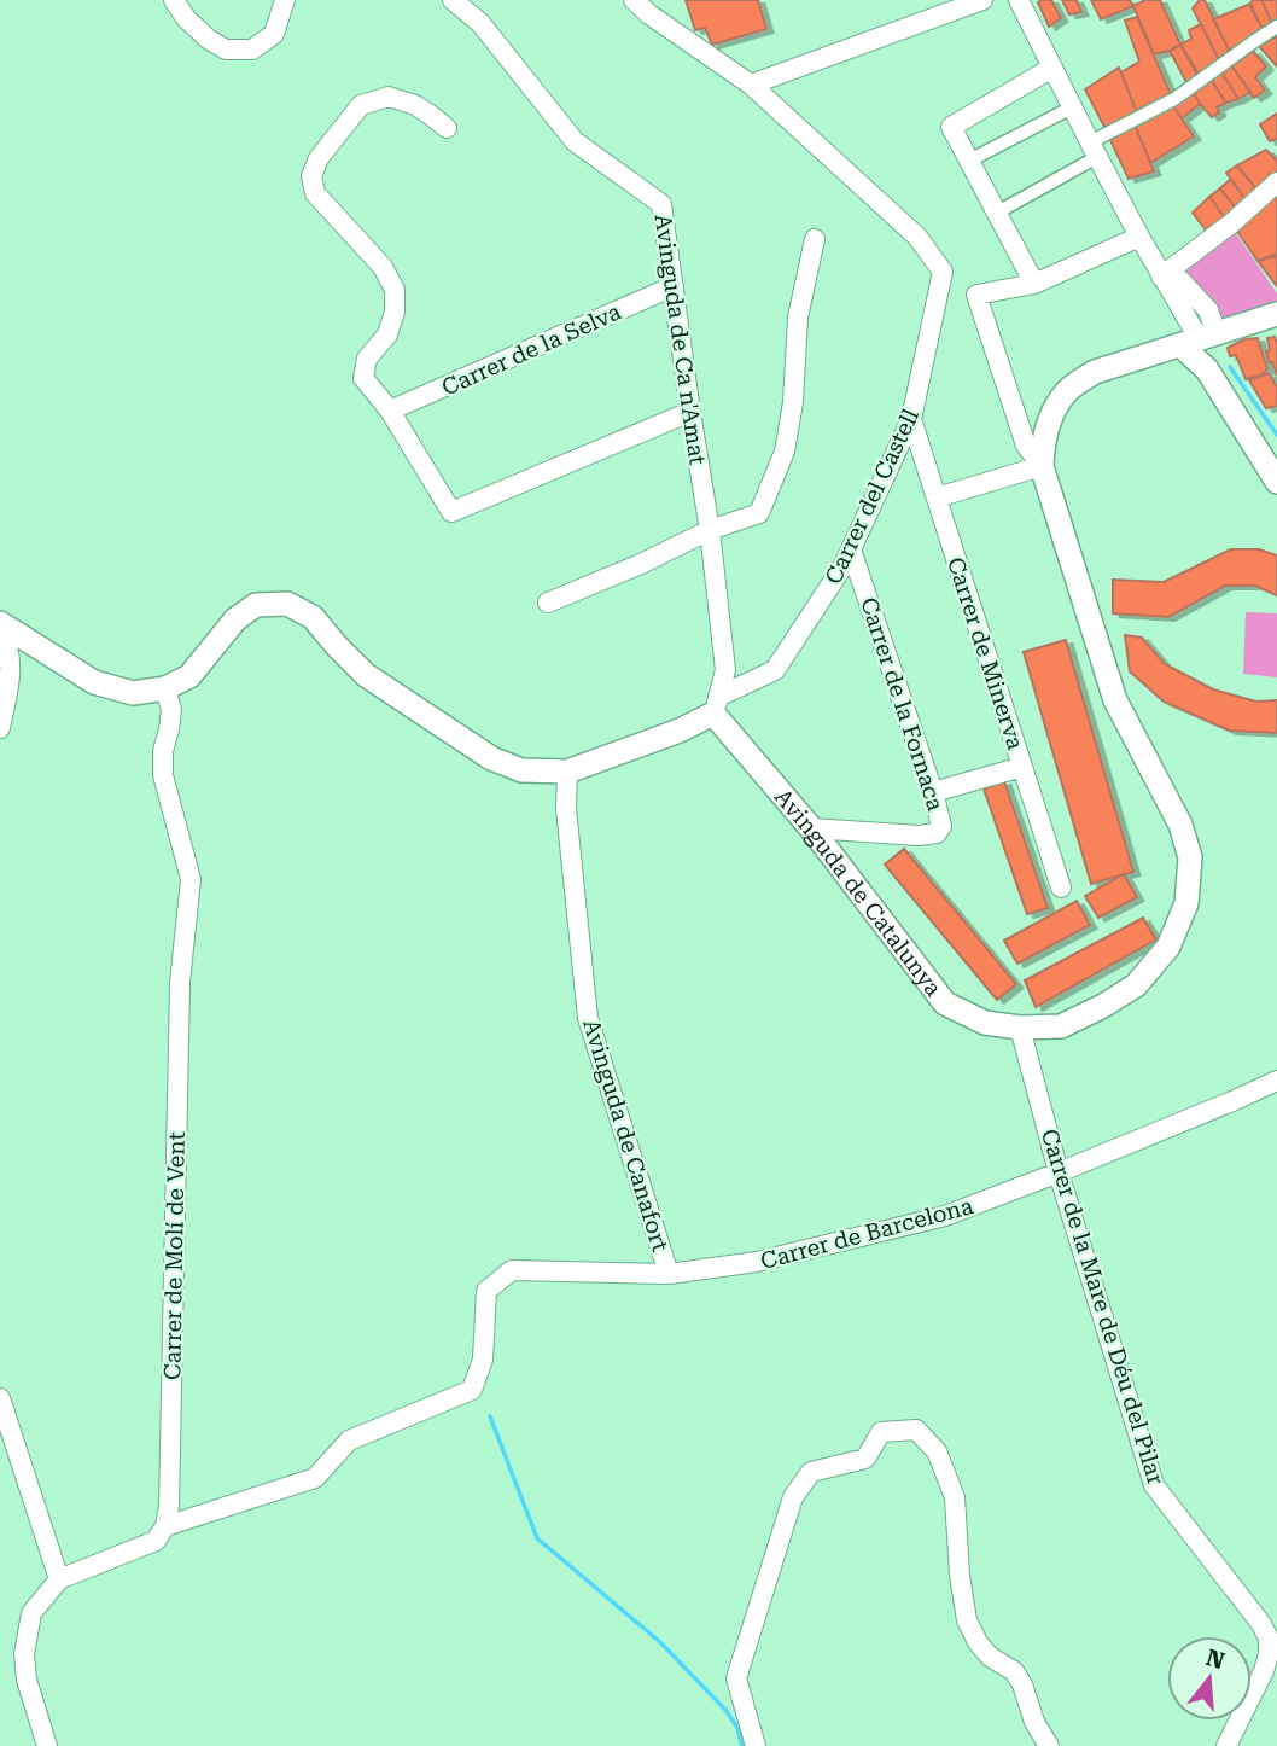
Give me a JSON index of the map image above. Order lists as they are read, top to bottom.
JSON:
{
  "streets": {
    "street": [
      "Avinguda de Ca n'Amat",
      "Carrer de la Selva",
      "Carrer del Castell",
      "Carrer de Minerva",
      "Carrer de la Fornaca",
      "Avinguda de Catalunya",
      "Avinguda de Canafort",
      "Carrer de Barcelona",
      "Carrer de Molí de Vent",
      "Carrer de la Mare de Déu del Pilar"
    ]
  },
  "crossings": [
    ["Avinguda de Ca n'Amat", "Carrer de la Selva"],
    ["Avinguda de Ca n'Amat", "Carrer del Castell"],
    ["Avinguda de Ca n'Amat", "Avinguda de Catalunya"],
    ["Carrer del Castell", "Carrer de Minerva"],
    ["Carrer del Castell", "Carrer de la Fornaca"],
    ["Carrer del Castell", "Avinguda de Catalunya"],
    ["Carrer de la Fornaca", "Avinguda de Catalunya"],
    ["Avinguda de Catalunya", "Carrer de la Mare de Déu del Pilar"],
    ["Avinguda de Canafort", "Carrer de Barcelona"],
    ["Avinguda de Canafort", "Carrer de Molí de Vent"],
    ["Carrer de Barcelona", "Carrer de la Mare de Déu del Pilar"]
  ],
  "north": "top"
}
